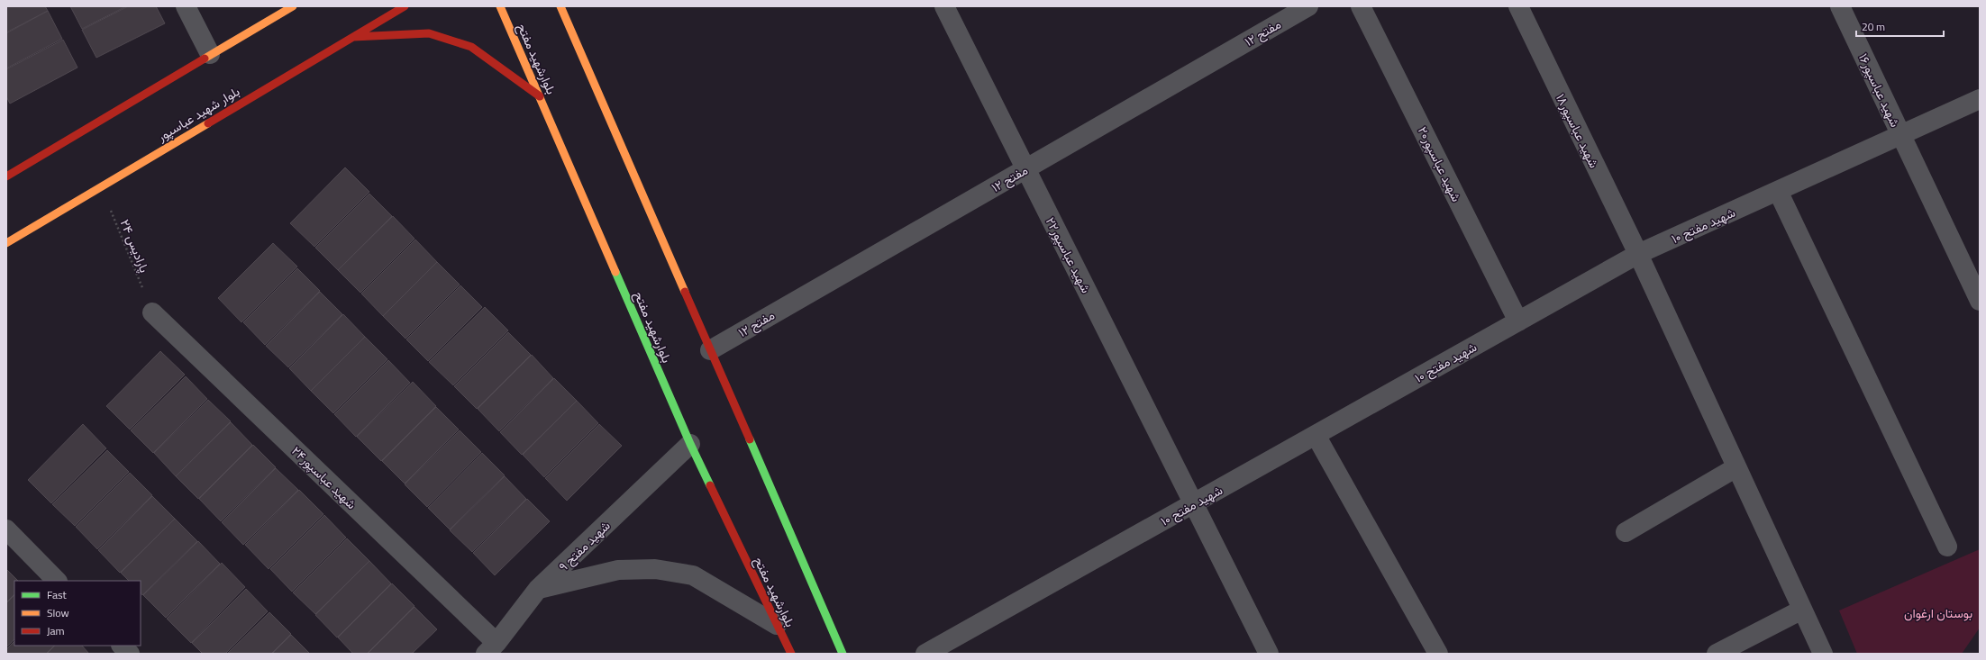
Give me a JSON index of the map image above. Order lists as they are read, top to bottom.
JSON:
{
  "streets": {
    "main road": ["بلوارشهید مفتح", "بلوار شهید عباسپور"],
    "street": [
      "مفتح ۱۲",
      "شهید عباسپور۱۶",
      "شهید عباسپور۱۸",
      "شهید عباسپور۲۰",
      "شهید مفتح ۱۰",
      "شهید عباسپور۲۲",
      "شهید عباسپور۲۴",
      "شهید مفتح ۹"
    ],
    "path": ["پارادیس ۲۴"]
  },
  "crossings": [
    ["مفتح ۱۲", "شهید عباسپور۲۲"],
    ["بلوارشهید مفتح", "شهید مفتح ۹"],
    ["شهید عباسپور۱۶", "شهید مفتح ۱۰"],
    ["بلوار شهید عباسپور", "پارادیس ۲۴"],
    ["شهید عباسپور۱۸", "شهید مفتح ۱۰"],
    ["شهید عباسپور۲۰", "شهید مفتح ۱۰"],
    ["شهید مفتح ۱۰", "شهید عباسپور۲۲"],
    ["پارادیس ۲۴", "شهید عباسپور۲۴"],
    ["شهید عباسپور۲۴", "شهید مفتح ۹"]
  ],
  "parks": ["بوستان ارغوان"],
  "legend": ["Fast", "Slow", "Jam"],
  "scale_bar": "20 m"
}
